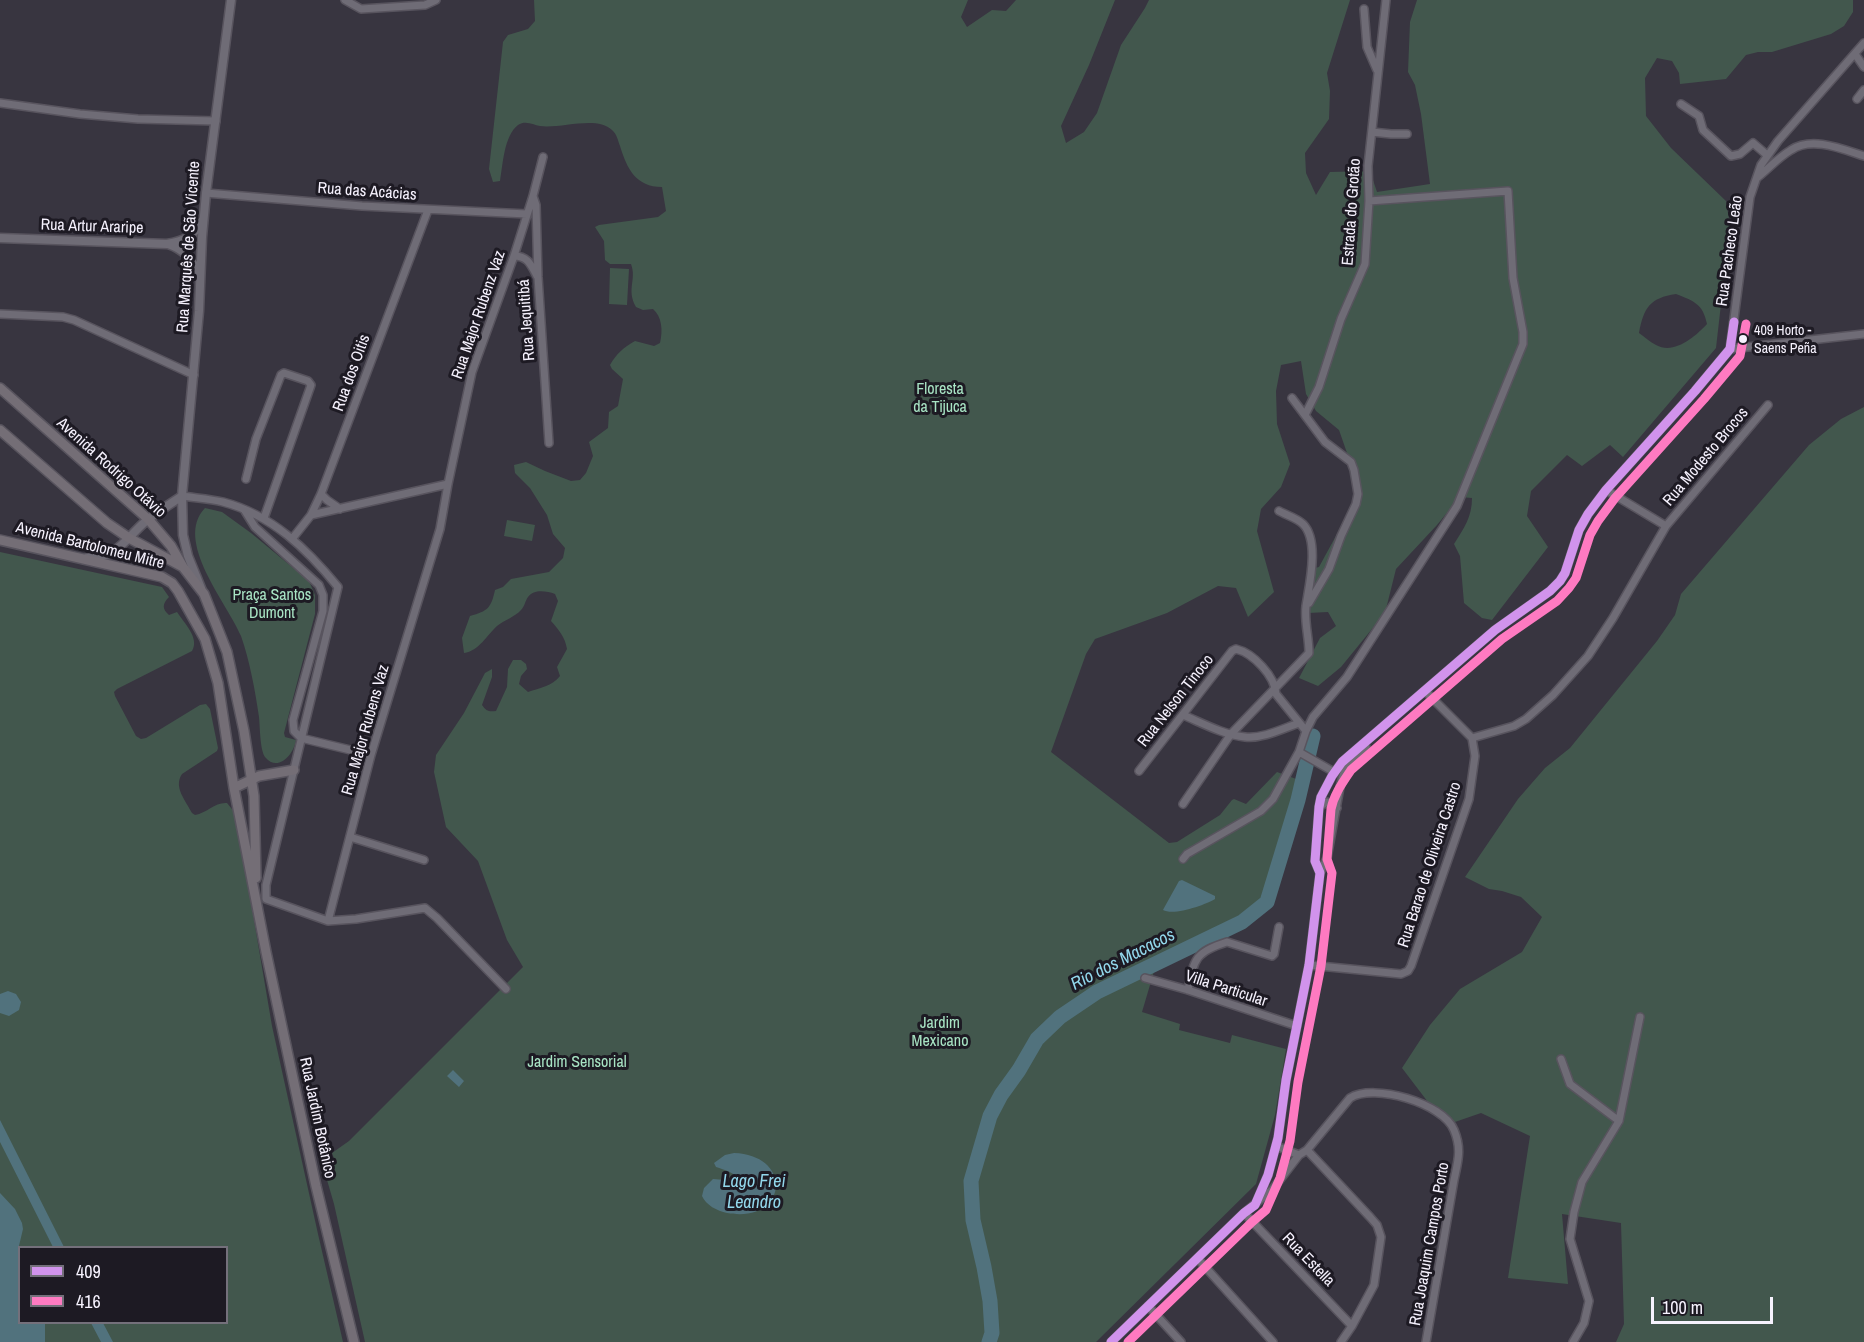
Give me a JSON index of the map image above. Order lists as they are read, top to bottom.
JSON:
{
  "streets": {
    "main road": ["Avenida Rodrigo Otávio", "Avenida Bartolomeu Mitre", "Rua Jardim Botânico"],
    "street": [
      "Rua das Acácias",
      "Estrada do Grotão",
      "Rua Artur Araripe",
      "Rua Marquês de São Vicente",
      "Rua Pacheco Leão",
      "Rua Major Rubenz Vaz",
      "Rua Jequitibá",
      "Rua dos Oitis",
      "Rua Modesto Brocos",
      "Rua Nelson Tinoco",
      "Rua Major Rubens Vaz",
      "Rua Barao de Oliveira Castro",
      "Villa Particular",
      "Rua Joaquim Campos Porto",
      "Rua Estella"
    ]
  },
  "crossings": [
    ["Rua das Acácias", "Rua Marquês de São Vicente"],
    ["Rua das Acácias", "Rua Major Rubenz Vaz"],
    ["Rua das Acácias", "Rua dos Oitis"],
    ["Rua Artur Araripe", "Rua Marquês de São Vicente"],
    ["Rua Major Rubenz Vaz", "Rua Jequitibá"],
    ["Rua Major Rubenz Vaz", "Rua Major Rubens Vaz"],
    ["Rua Modesto Brocos", "Rua Barao de Oliveira Castro"],
    ["Avenida Rodrigo Otávio", "Rua Jardim Botânico"],
    ["Avenida Bartolomeu Mitre", "Rua Jardim Botânico"]
  ],
  "water": ["Rio dos Macacos", "Lago Frei Leandro"],
  "parks": [
    "Floresta da Tijuca",
    "Praça Santos Dumont",
    "Jardim Mexicano",
    "Jardim Sensorial"
  ],
  "places": ["409 Horto - Saens Peña"],
  "lines": ["transit line 409", "transit line 416"],
  "legend": ["409", "416"],
  "scale_bar": "100 m"
}
